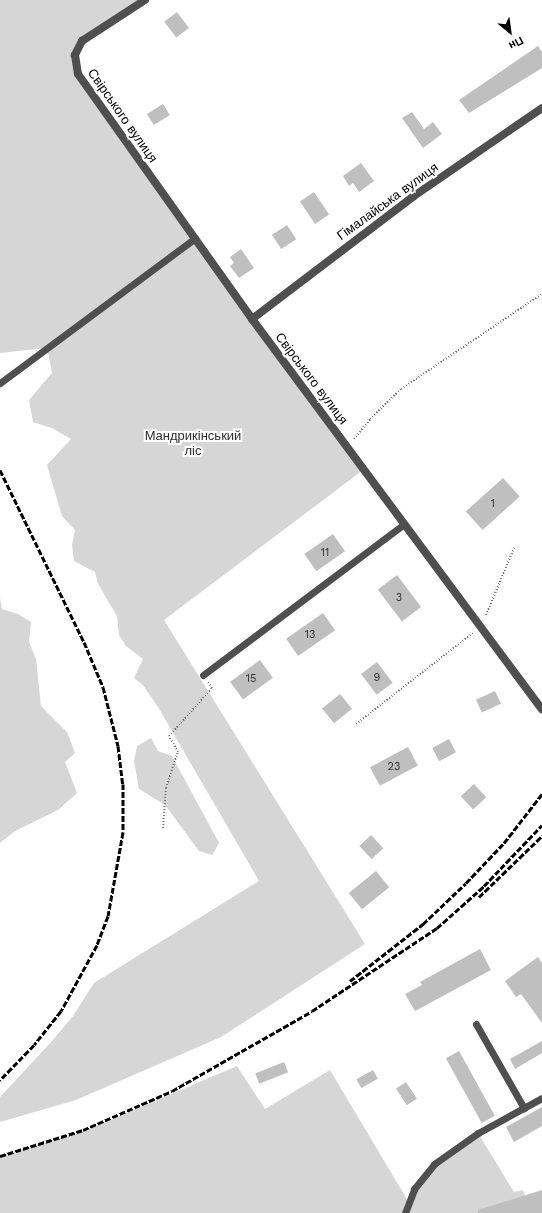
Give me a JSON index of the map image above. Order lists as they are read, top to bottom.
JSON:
{
  "streets": {
    "street": ["Свірського вулиця", "Гімалайська вулиця"]
  },
  "crossings": [
    ["Свірського вулиця", "Гімалайська вулиця"]
  ],
  "parks": ["Мандрикінський ліс"],
  "house_numbers": [
    "1",
    "11",
    "3",
    "13",
    "9",
    "15",
    "23"
  ],
  "north": "bottom right"
}
